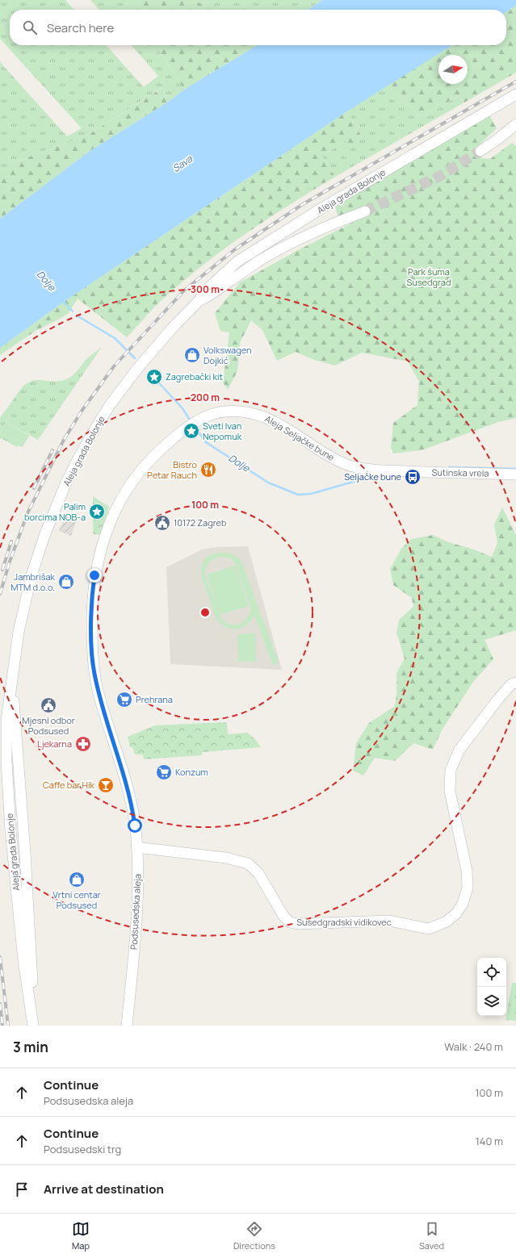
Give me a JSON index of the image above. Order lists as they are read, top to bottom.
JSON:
{
  "streets": {
    "street": [
      "Aleja grada Bolonje",
      "Aleja Seljačke bune",
      "Sutinska vrela",
      "Podsusedska aleja",
      "Susedgradski vidikovec"
    ]
  },
  "crossings": [
    ["Aleja Seljačke bune", "Sutinska vrela"],
    ["Aleja Seljačke bune", "Podsusedska aleja"],
    ["Podsusedska aleja", "Susedgradski vidikovec"]
  ],
  "water": ["Sava", "Dolje"],
  "parks": ["Park šuma Susedgrad"],
  "places": {
    "shop": ["Volkswagen Dojkić", "Jambrišak MTM d.o.o.", "Vrtni centar Podsused"],
    "place": ["Zagrebački kit", "Sveti Ivan Nepomuk", "Palim borcima NOB-a"],
    "restaurant": ["Bistro Petar Rauch"],
    "bus stop": ["Seljačke bune"],
    "public building": ["10172 Zagreb", "Mjesni odbor Podsused"],
    "supermarket": ["Prehrana", "Konzum"],
    "pharmacy": ["Ljekarna"],
    "bar": ["Caffe bar Hik"]
  },
  "north": "right",
  "page": {
    "search": "Search here",
    "heading": ["3 min", "Walk · 240 m"],
    "list": [
      ["Continue", "Podsusedska aleja", "100 m"],
      ["Continue", "Podsusedski trg", "140 m"],
      "Arrive at destination"
    ],
    "nav": ["Map", "Directions", "Saved"]
  },
  "rings": ["300 m", "200 m", "100 m"]
}
